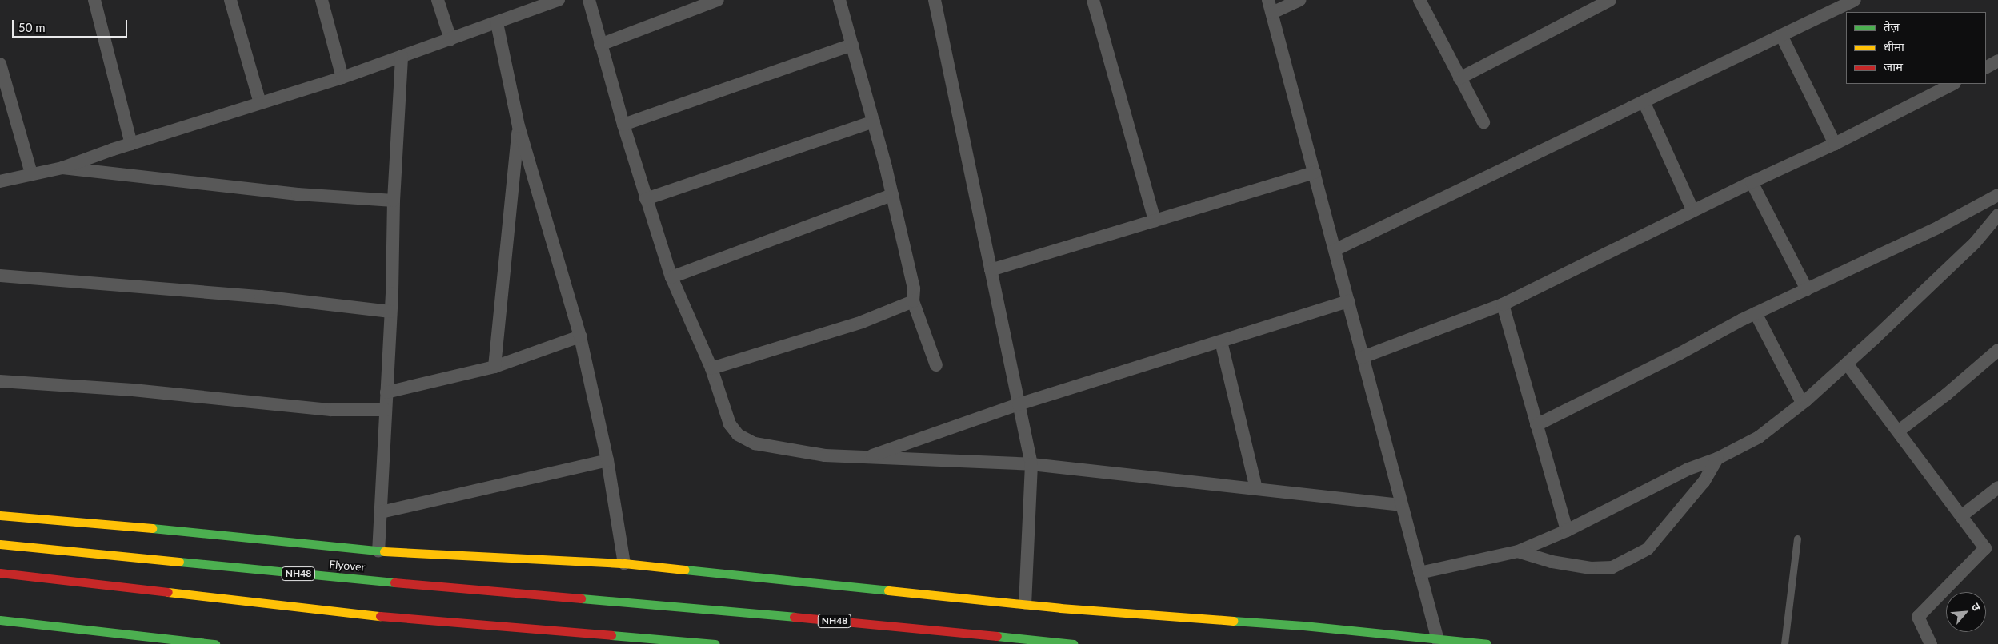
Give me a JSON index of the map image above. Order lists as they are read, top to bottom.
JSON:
{
  "streets": {
    "main road": ["Flyover", "NH48"]
  },
  "legend": ["तेज़", "धीमा", "जाम"],
  "scale_bar": "50 m",
  "north": "top right"
}
